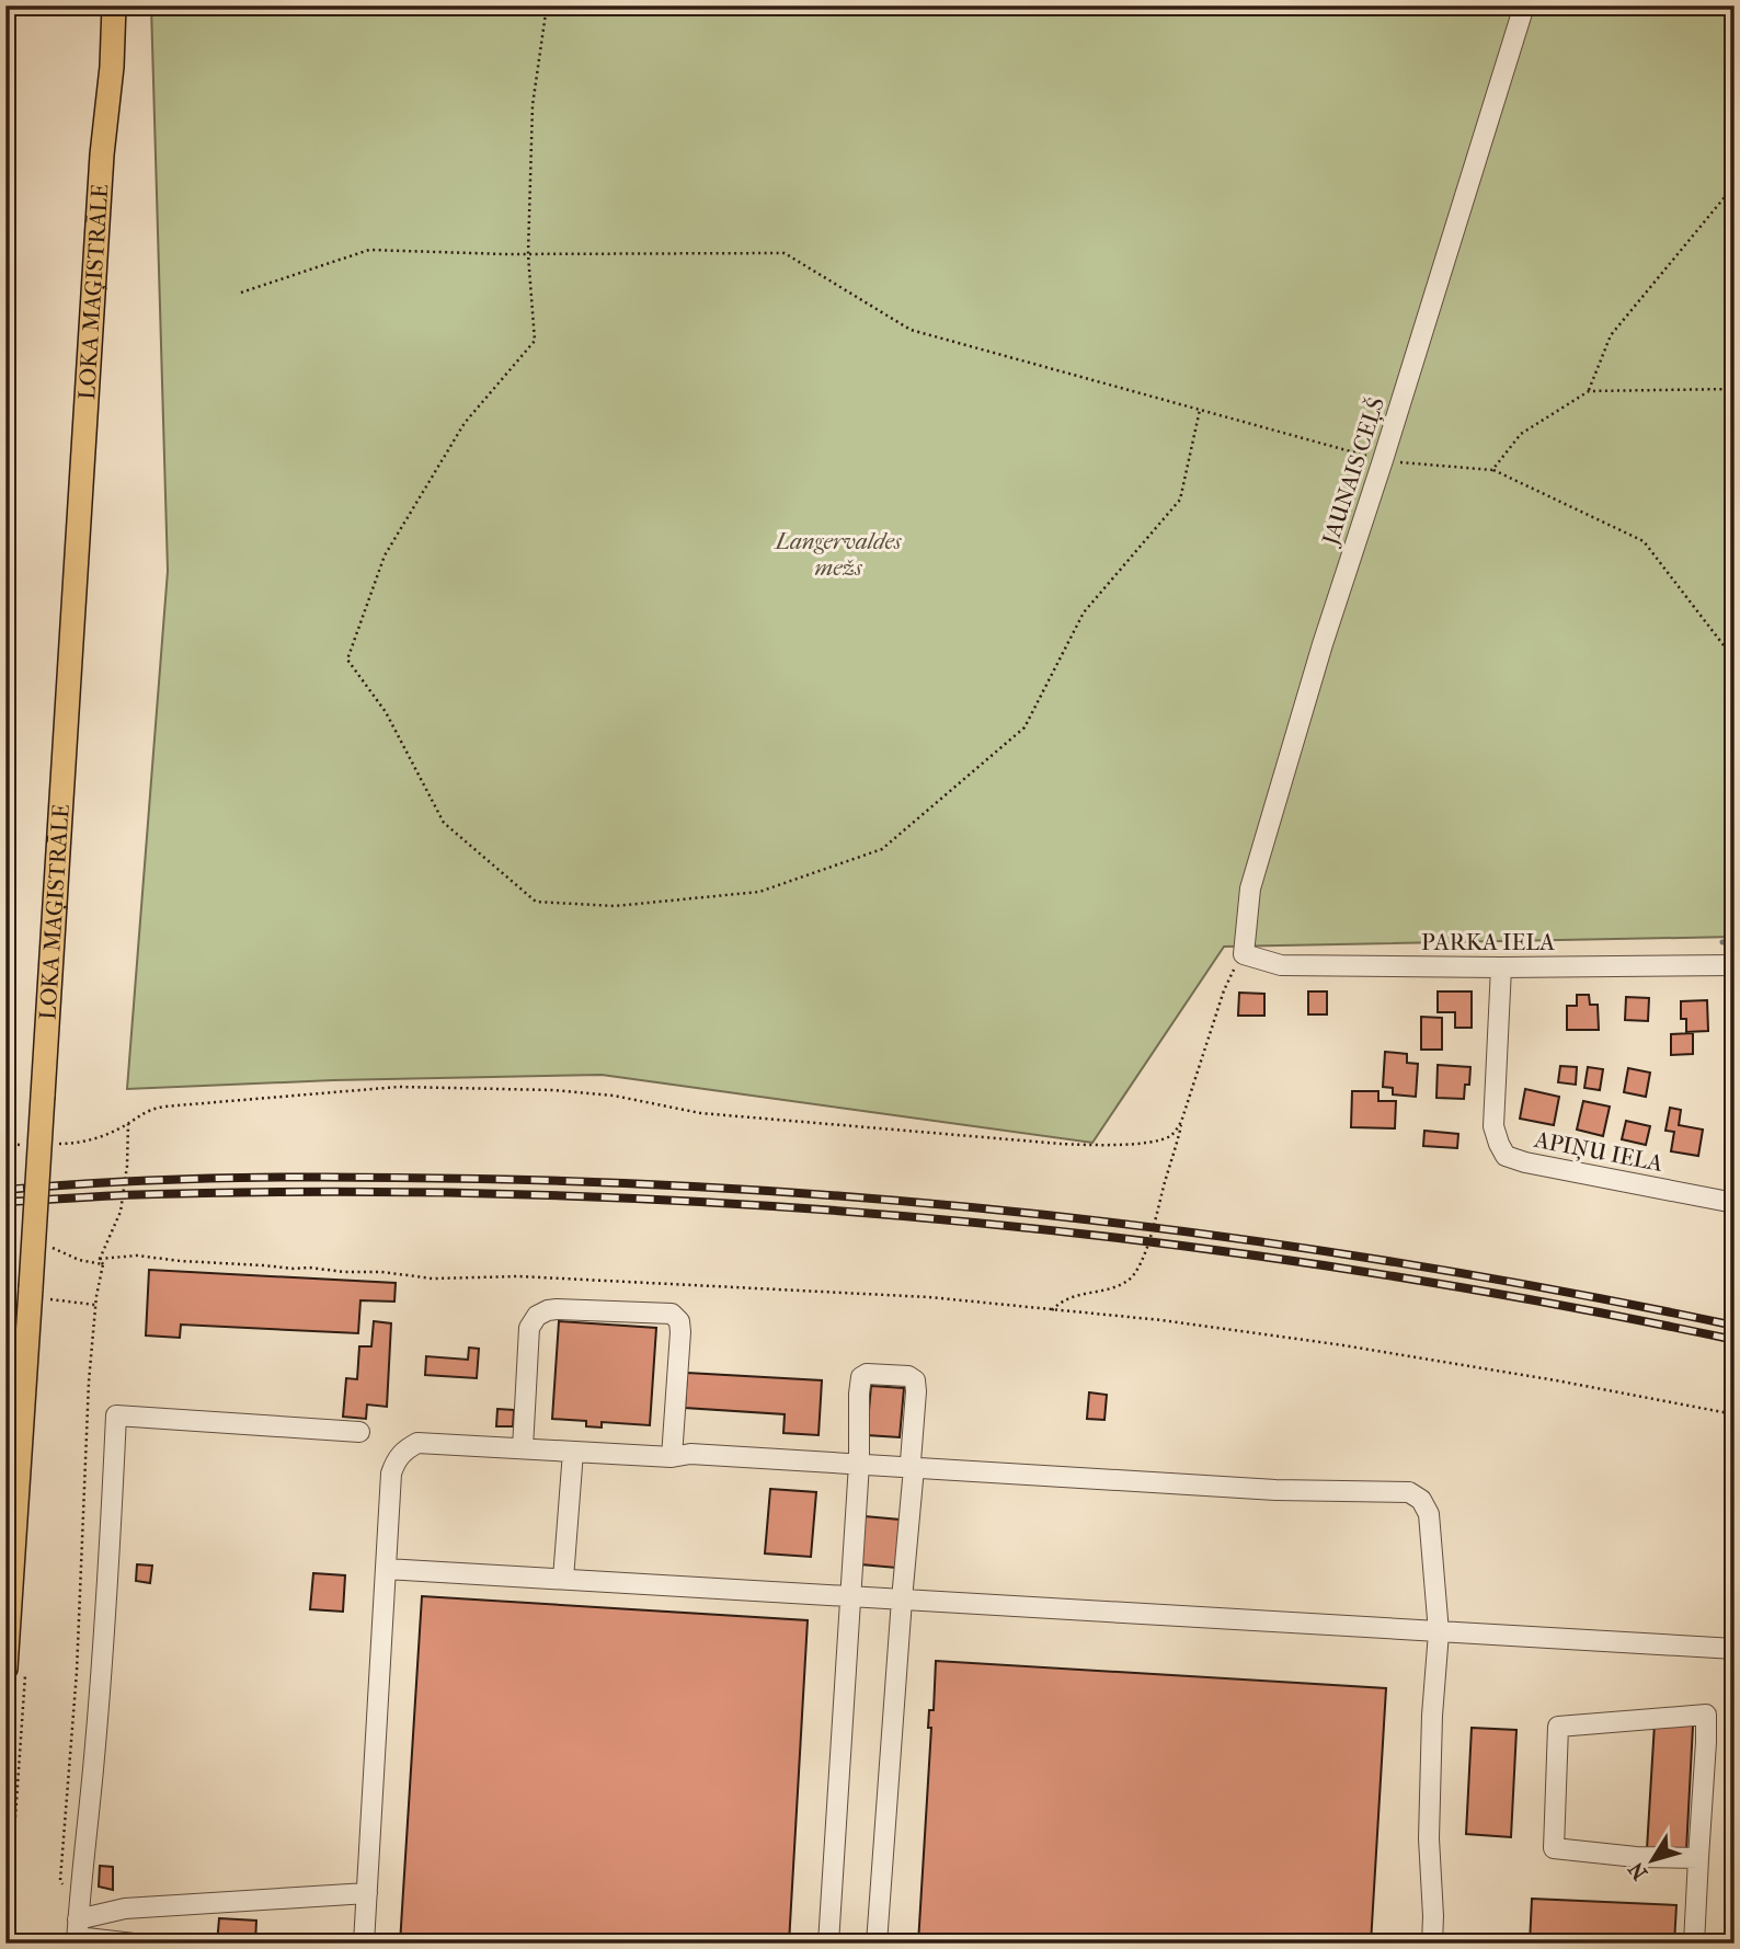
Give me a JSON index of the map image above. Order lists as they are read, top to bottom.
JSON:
{
  "streets": {
    "main road": ["LOKA MAĢISTRĀLE"],
    "street": ["JAUNAIS CEĻŠ", "PARKA IELA", "APIŅU IELA"]
  },
  "crossings": [
    ["JAUNAIS CEĻŠ", "PARKA IELA"],
    ["PARKA IELA", "APIŅU IELA"]
  ],
  "parks": ["Langervaldes mežs"],
  "north": "bottom left"
}
